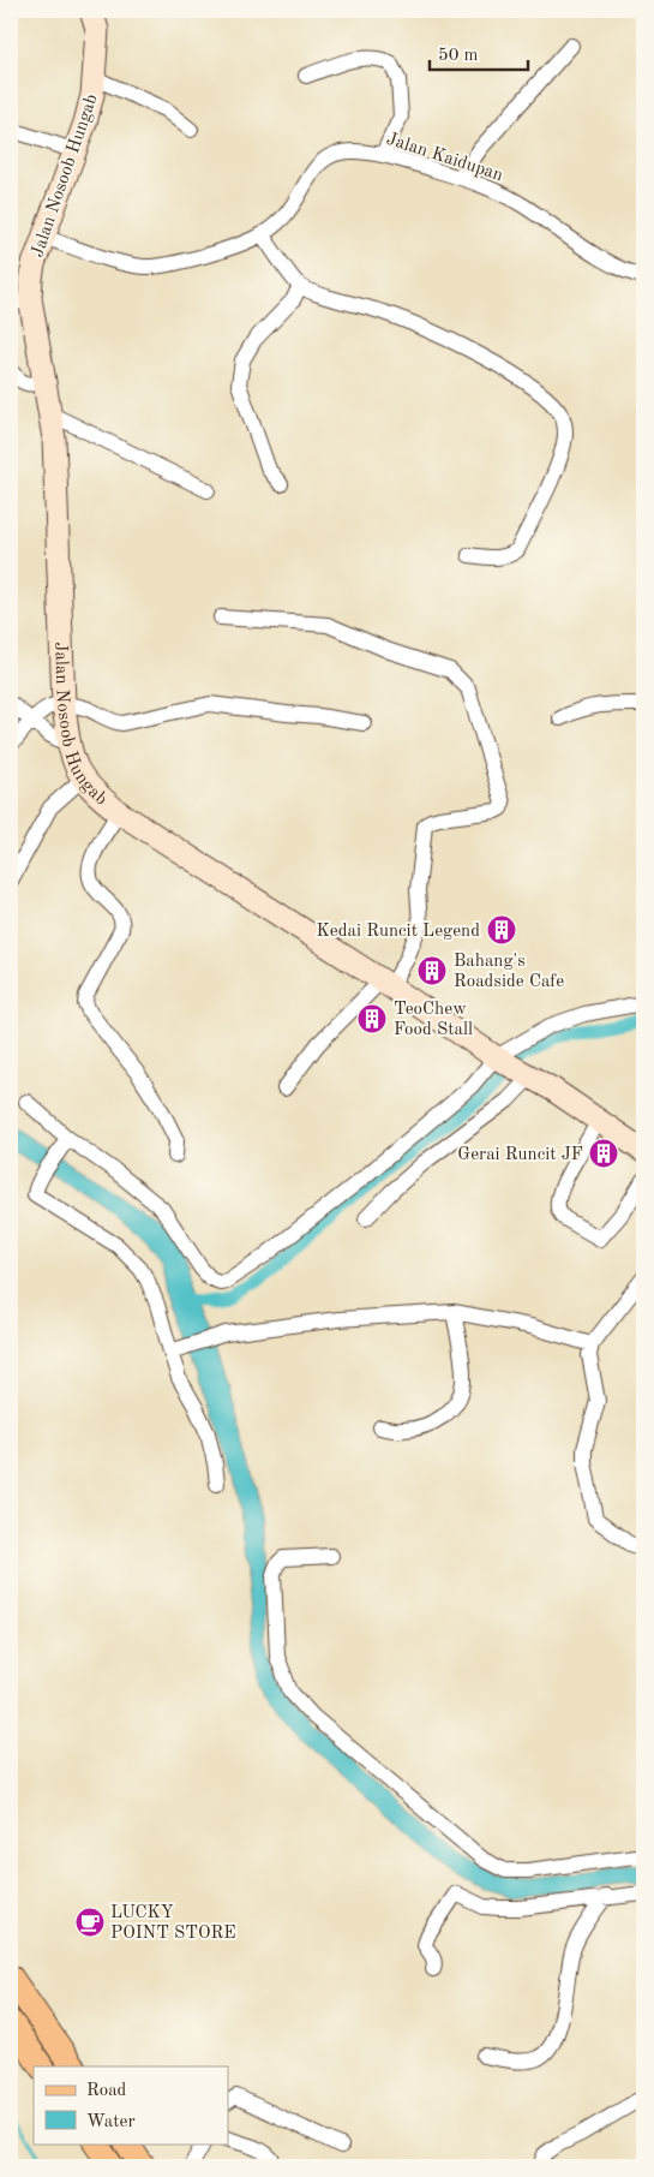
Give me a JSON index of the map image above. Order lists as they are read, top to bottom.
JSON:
{
  "streets": {
    "main road": ["Jalan Nosoob Hungab"],
    "street": ["Jalan Kaidupan"]
  },
  "crossings": [
    ["Jalan Kaidupan", "Jalan Nosoob Hungab"]
  ],
  "places": {
    "building": [
      "Kedai Runcit Legend",
      "Bahang's Roadside Cafe",
      "TeoChew Food Stall",
      "Gerai Runcit JF"
    ],
    "cafe": ["LUCKY POINT STORE"]
  },
  "legend": ["Road", "Water"],
  "scale_bar": "50 m"
}
